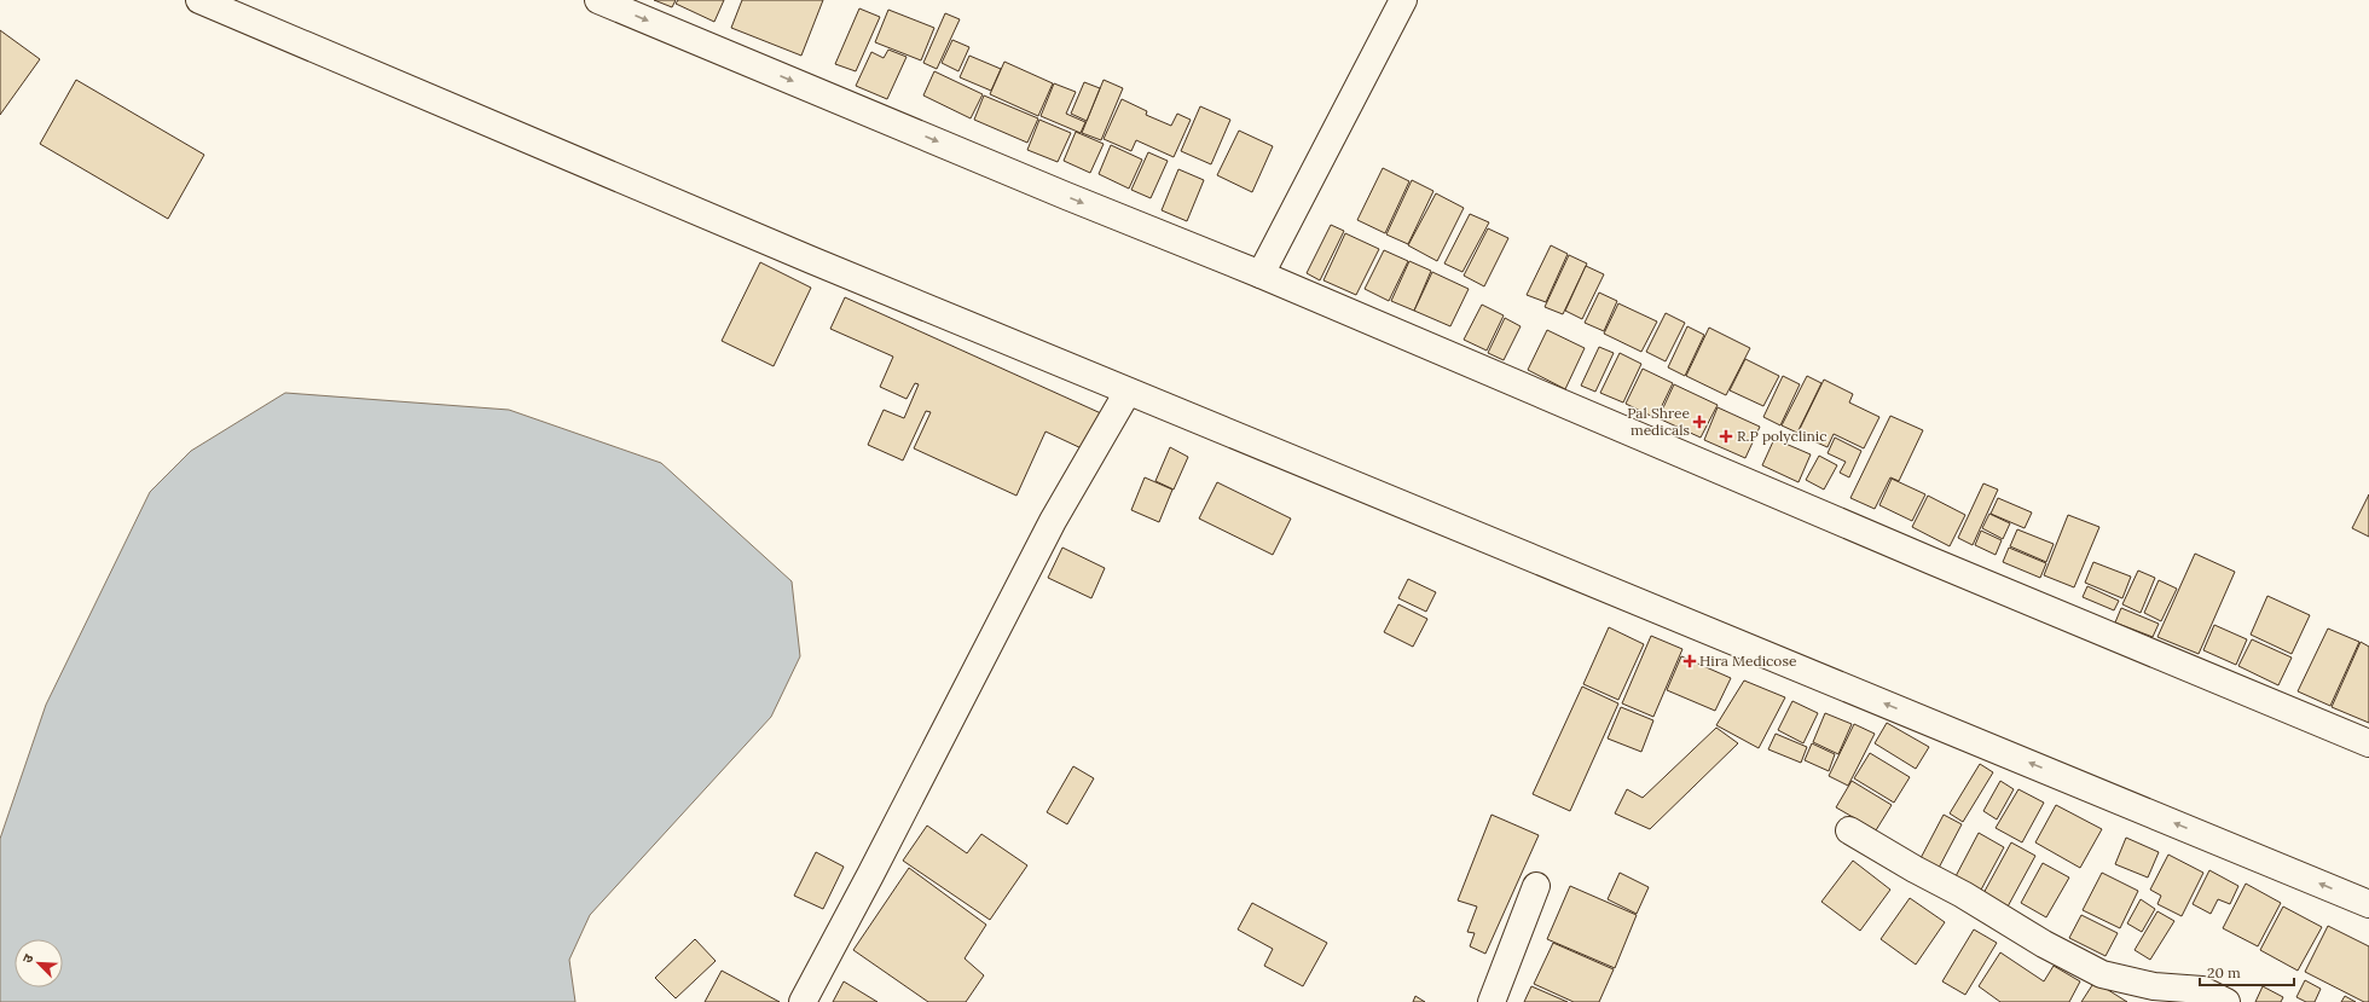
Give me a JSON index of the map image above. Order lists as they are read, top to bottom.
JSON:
{
  "places": {
    "health": ["Pal Shree medicals", "R.P polyclinic", "Hira Medicose"]
  },
  "scale_bar": "20 m",
  "north": "top left"
}
